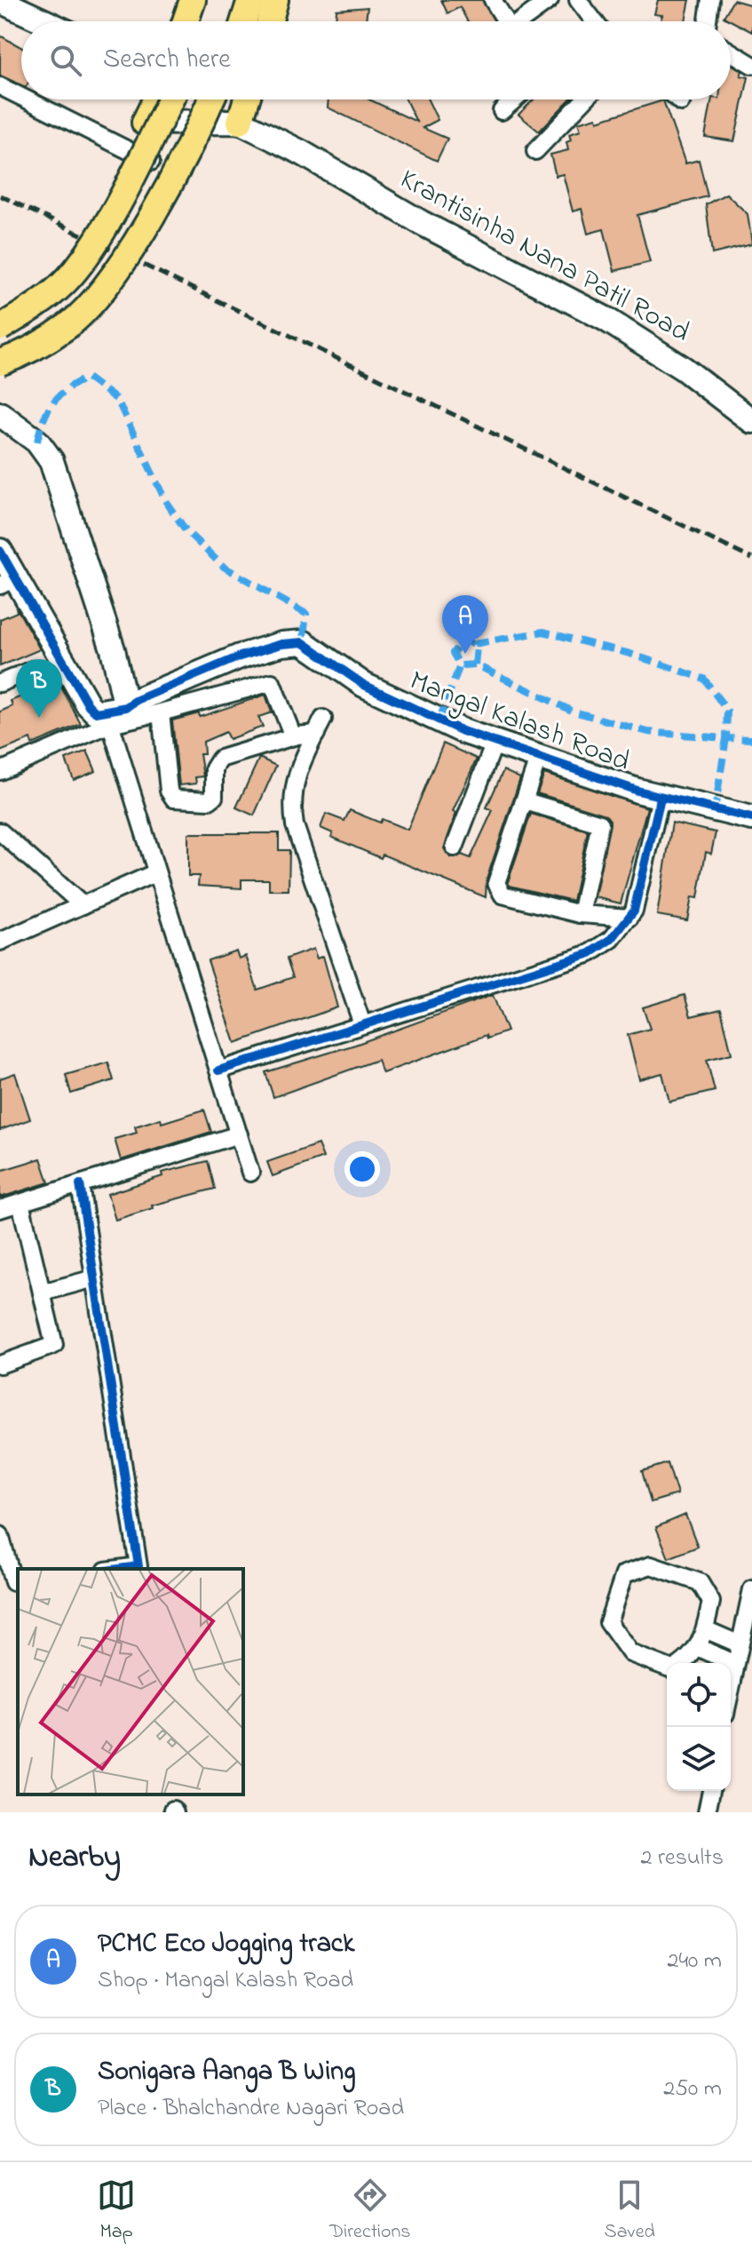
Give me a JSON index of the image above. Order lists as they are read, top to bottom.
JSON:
{
  "streets": {
    "street": ["Krantisinha Nana Patil Road", "Mangal Kalash Road"]
  },
  "page": {
    "search": "Search here",
    "pins": ["A", "B"],
    "heading": ["Nearby", "2 results"],
    "list": [
      {
        "mark": "A",
        "name": "PCMC Eco Jogging track",
        "note": "Shop · Mangal Kalash Road",
        "value": "240 m"
      },
      {
        "mark": "B",
        "name": "Sonigara Aanga B Wing",
        "note": "Place · Bhalchandre Nagari Road",
        "value": "250 m"
      }
    ],
    "nav": ["Map", "Directions", "Saved"]
  }
}
